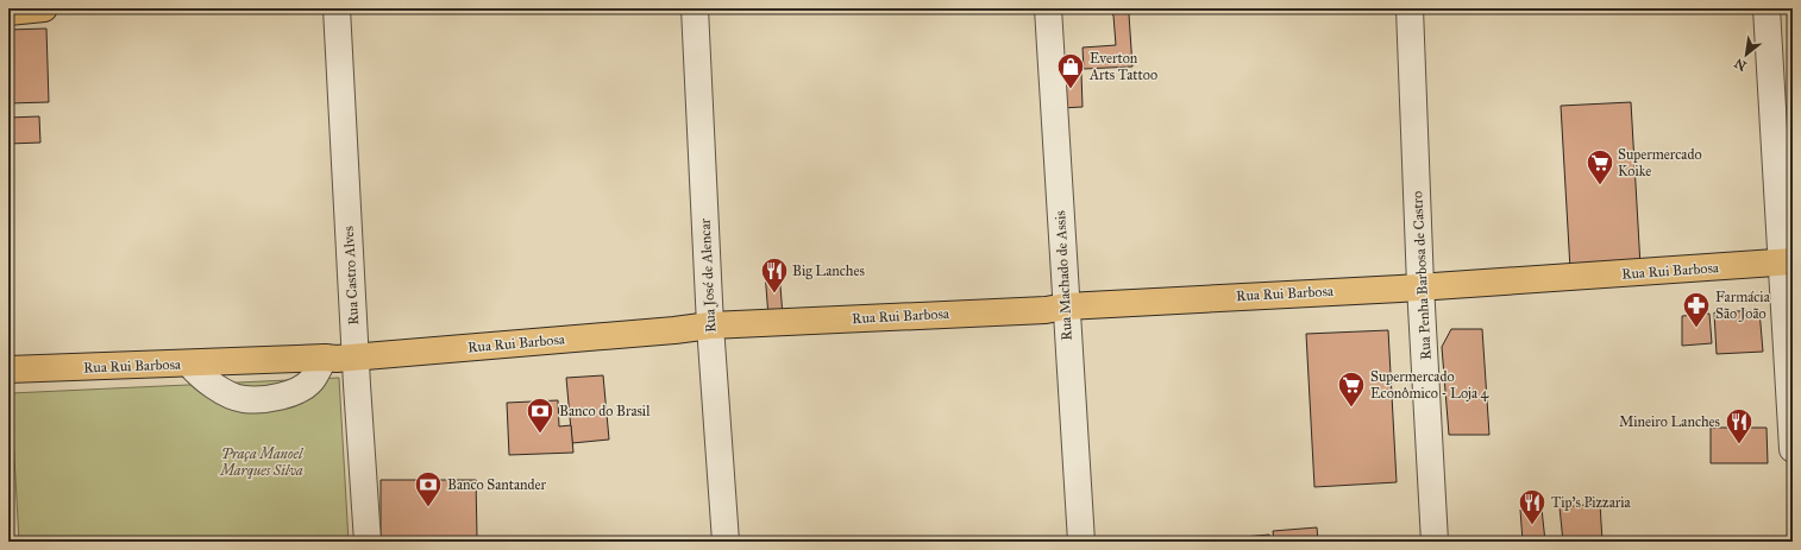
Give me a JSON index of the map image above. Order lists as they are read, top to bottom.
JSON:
{
  "streets": {
    "main road": ["Rua Rui Barbosa"],
    "street": [
      "Rua Castro Alves",
      "Rua José de Alencar",
      "Rua Machado de Assis",
      "Rua Penha Barbosa de Castro"
    ]
  },
  "crossings": [
    ["Rua Rui Barbosa", "Rua Castro Alves"],
    ["Rua Rui Barbosa", "Rua José de Alencar"],
    ["Rua Rui Barbosa", "Rua Machado de Assis"],
    ["Rua Rui Barbosa", "Rua Penha Barbosa de Castro"]
  ],
  "parks": ["Praça Manoel Marques Silva"],
  "places": {
    "shop": ["Everton Arts Tattoo"],
    "supermarket": ["Supermercado Koike", "Supermercado Econômico - Loja 4"],
    "restaurant": ["Big Lanches", "Mineiro Lanches", "Tip's Pizzaria"],
    "pharmacy": ["Farmácia São João"],
    "bank": ["Banco do Brasil", "Banco Santander"]
  },
  "north": "bottom left"
}
